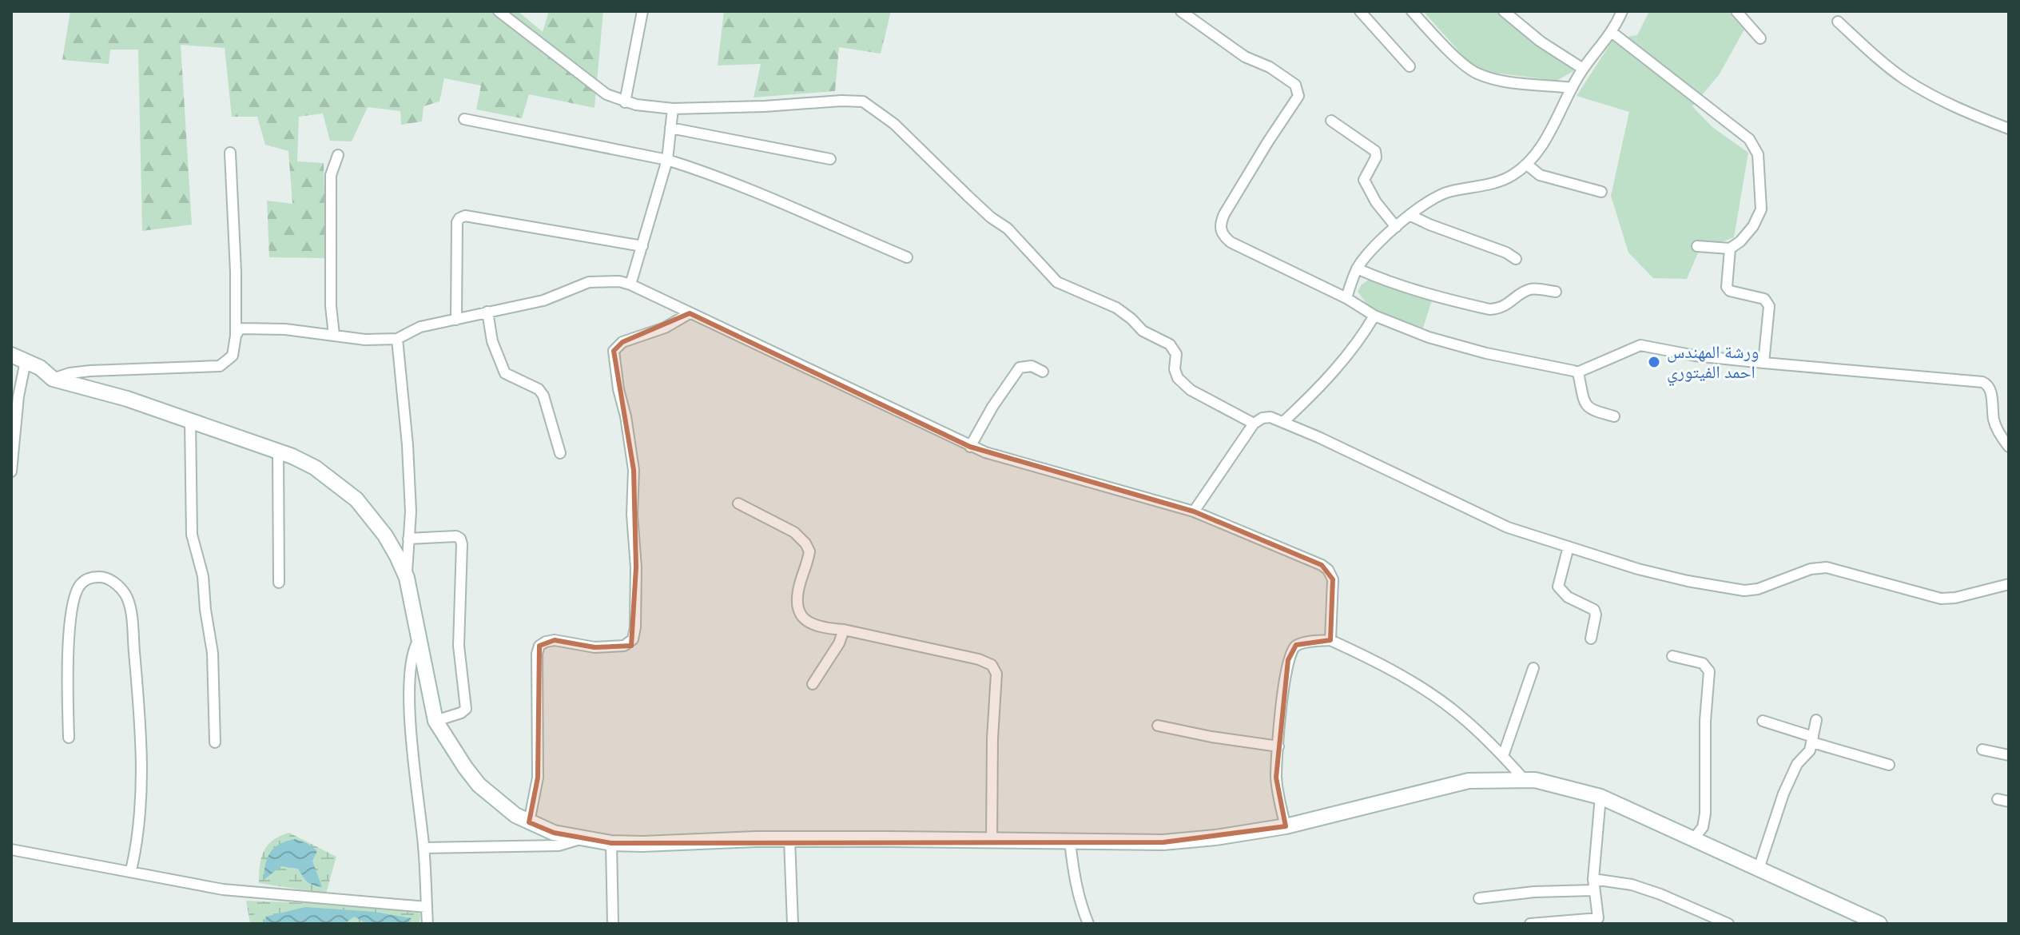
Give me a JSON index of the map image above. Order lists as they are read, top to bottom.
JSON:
{
  "places": ["ورشة المهندس احمد الفيتوري"]
}
